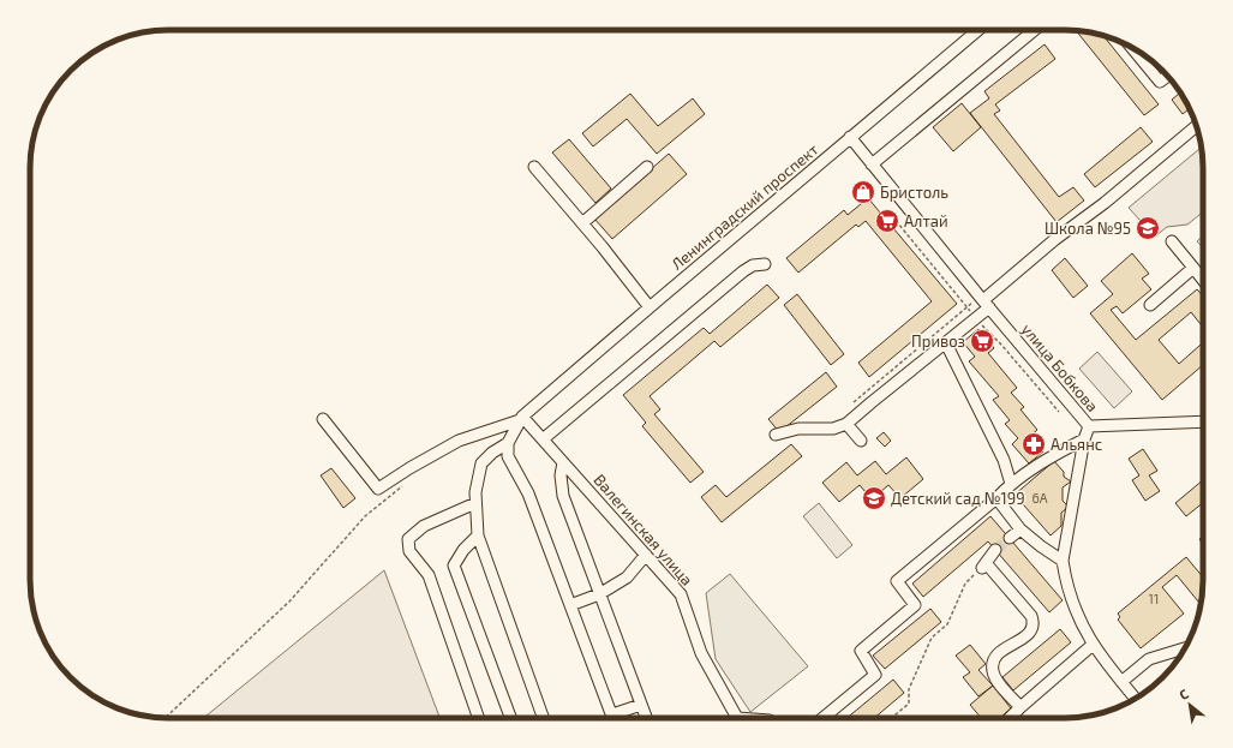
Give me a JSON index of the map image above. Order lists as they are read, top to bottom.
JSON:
{
  "streets": {
    "street": ["Ленинградский проспект", "улица Бобкова", "Валегинская улица"]
  },
  "crossings": [
    ["Ленинградский проспект", "улица Бобкова"],
    ["Ленинградский проспект", "Валегинская улица"]
  ],
  "places": {
    "shop": ["Бристоль"],
    "supermarket": ["Алтай", "Привоз"],
    "school or university": ["Школа №95", "Детский сад №199"],
    "pharmacy": ["Альянс"]
  },
  "house_numbers": ["6А", "11"],
  "north": "top left"
}
